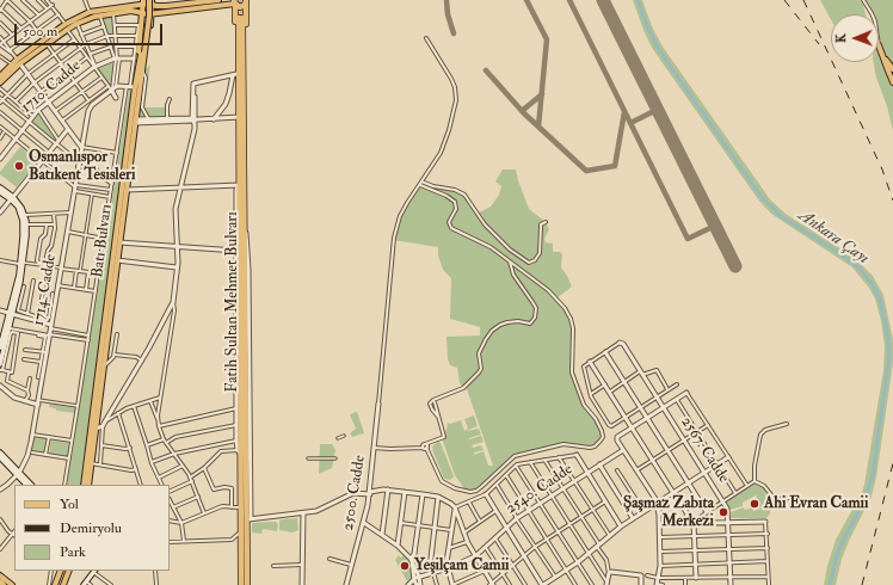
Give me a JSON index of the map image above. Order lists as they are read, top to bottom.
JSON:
{
  "streets": {
    "highway": ["Fatih Sultan Mehmet Bulvarı"],
    "main road": ["Batı Bulvarı"],
    "street": [
      "1710. Cadde",
      "1714. Cadde",
      "2567. Cadde",
      "2540. Cadde",
      "2500. Cadde"
    ]
  },
  "water": ["Ankara Çayı"],
  "places": [
    "Osmanlıspor Batıkent Tesisleri",
    "Ahi Evran Camii",
    "Şaşmaz Zabıta Merkezi",
    "Yeşilçam Camii"
  ],
  "legend": ["Yol", "Demiryolu", "Park"],
  "scale_bar": "500 m",
  "north": "left"
}
